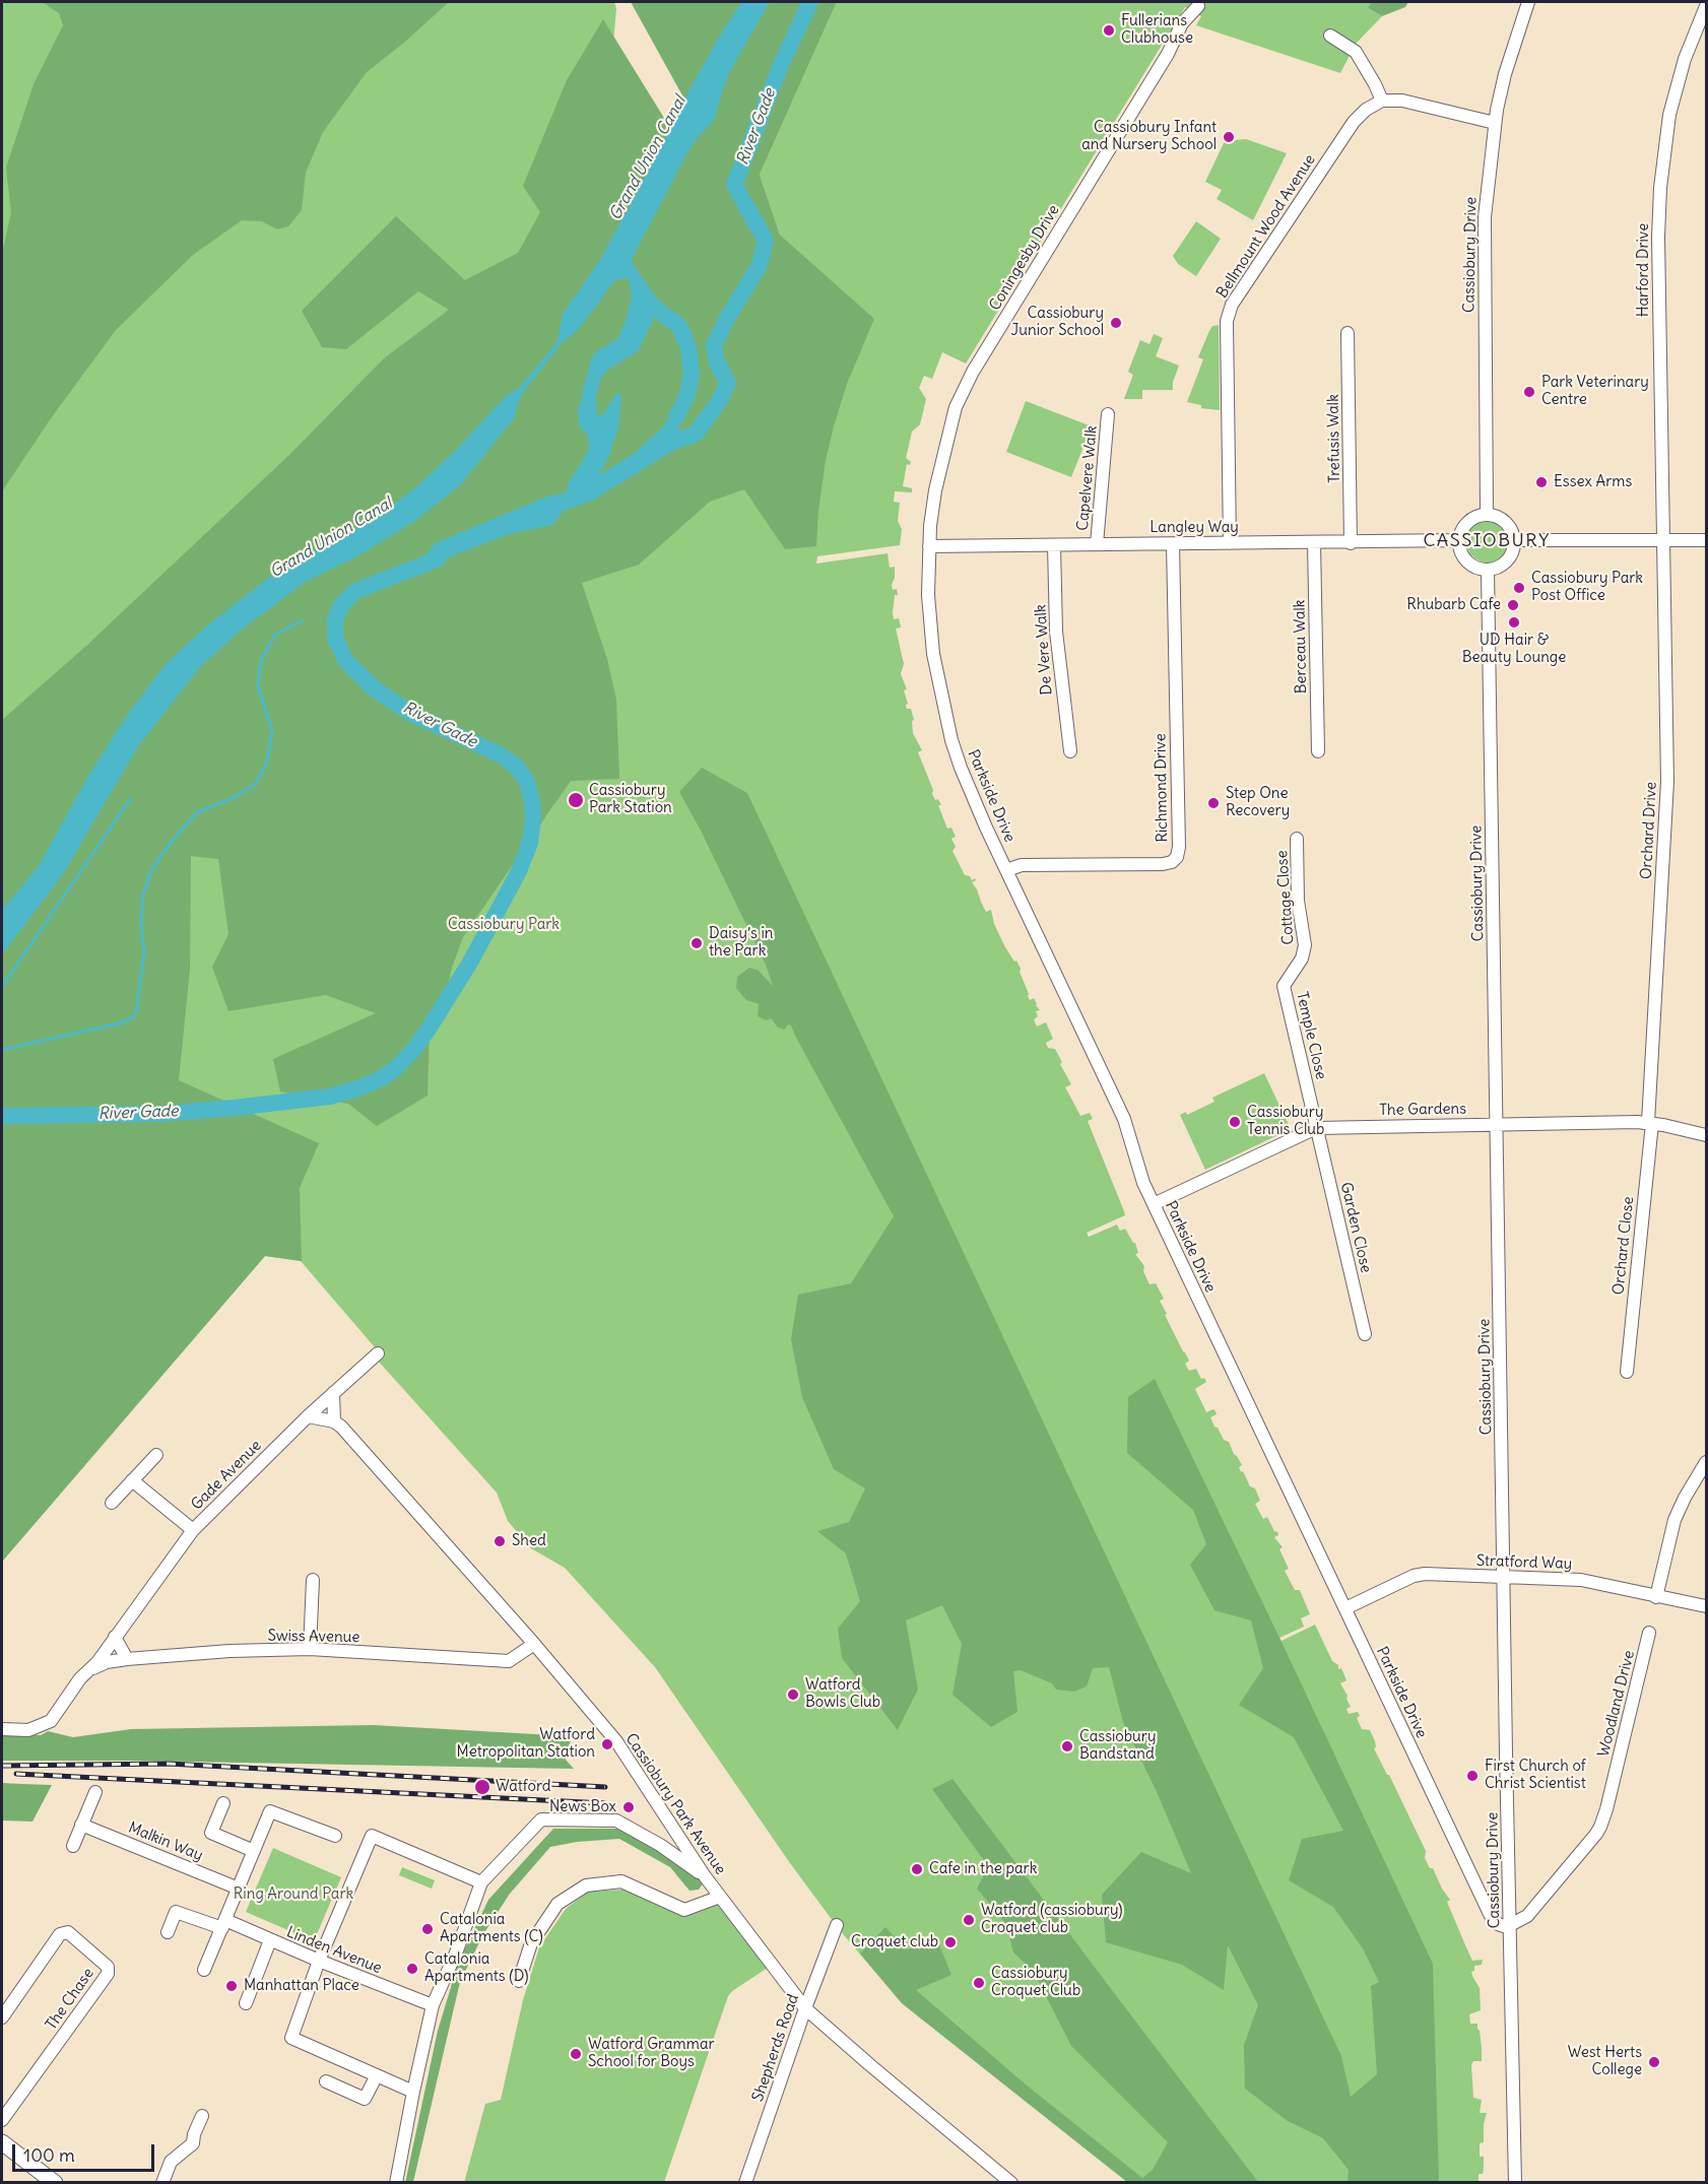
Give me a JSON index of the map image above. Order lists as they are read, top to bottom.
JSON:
{
  "streets": {
    "street": [
      "Bellmount Wood Avenue",
      "Cassiobury Drive",
      "Coningesby Drive",
      "Harford Drive",
      "Trefusis Walk",
      "Capelvere Walk",
      "Langley Way",
      "Berceau Walk",
      "De Vere Walk",
      "Richmond Drive",
      "Parkside Drive",
      "Orchard Drive",
      "Cottage Close",
      "Temple Close",
      "The Gardens",
      "Garden Close",
      "Orchard Close",
      "Gade Avenue",
      "Stratford Way",
      "Swiss Avenue",
      "Woodland Drive",
      "Cassiobury Park Avenue",
      "Malkin Way",
      "Linden Avenue",
      "The Chase",
      "Shepherds Road"
    ]
  },
  "crossings": [
    ["Bellmount Wood Avenue", "Langley Way"],
    ["Cassiobury Drive", "Langley Way"],
    ["Cassiobury Drive", "Parkside Drive"],
    ["Cassiobury Drive", "The Gardens"],
    ["Cassiobury Drive", "Stratford Way"],
    ["Cassiobury Drive", "Woodland Drive"],
    ["Coningesby Drive", "Langley Way"],
    ["Coningesby Drive", "Parkside Drive"],
    ["Harford Drive", "Orchard Drive"],
    ["Trefusis Walk", "Langley Way"],
    ["Capelvere Walk", "Langley Way"],
    ["Langley Way", "Berceau Walk"],
    ["Langley Way", "De Vere Walk"],
    ["Langley Way", "Richmond Drive"],
    ["Langley Way", "Parkside Drive"],
    ["Richmond Drive", "Parkside Drive"],
    ["Parkside Drive", "The Gardens"],
    ["Parkside Drive", "Stratford Way"],
    ["Parkside Drive", "Woodland Drive"],
    ["Orchard Drive", "The Gardens"],
    ["Orchard Drive", "Orchard Close"],
    ["Cottage Close", "Temple Close"],
    ["Temple Close", "The Gardens"],
    ["Temple Close", "Garden Close"],
    ["The Gardens", "Garden Close"],
    ["The Gardens", "Orchard Close"],
    ["Gade Avenue", "Swiss Avenue"],
    ["Swiss Avenue", "Cassiobury Park Avenue"],
    ["Cassiobury Park Avenue", "Shepherds Road"]
  ],
  "districts": ["CASSIOBURY"],
  "water": ["River Gade", "Grand Union Canal"],
  "parks": ["Cassiobury Park", "Ring Around Park"],
  "places": [
    "Fullerians Clubhouse",
    "Cassiobury Infant and Nursery School",
    "Cassiobury Junior School",
    "Park Veterinary Centre",
    "Essex Arms",
    "Cassiobury Park Post Office",
    "Rhubarb Cafe",
    "UD Hair & Beauty Lounge",
    "Cassiobury Park Station",
    "Step One Recovery",
    "Daisy’s in the Park",
    "Cassiobury Tennis Club",
    "Shed",
    "Watford Bowls Club",
    "Watford Metropolitan Station",
    "Cassiobury Bandstand",
    "First Church of Christ Scientist",
    "Watford",
    "News Box",
    "Cafe in the park",
    "Watford (cassiobury) Croquet club",
    "Catalonia Apartments (C)",
    "Croquet club",
    "Catalonia Apartments (D)",
    "Cassiobury Croquet Club",
    "Manhattan Place",
    "Watford Grammar School for Boys",
    "West Herts College"
  ],
  "scale_bar": "100 m"
}
